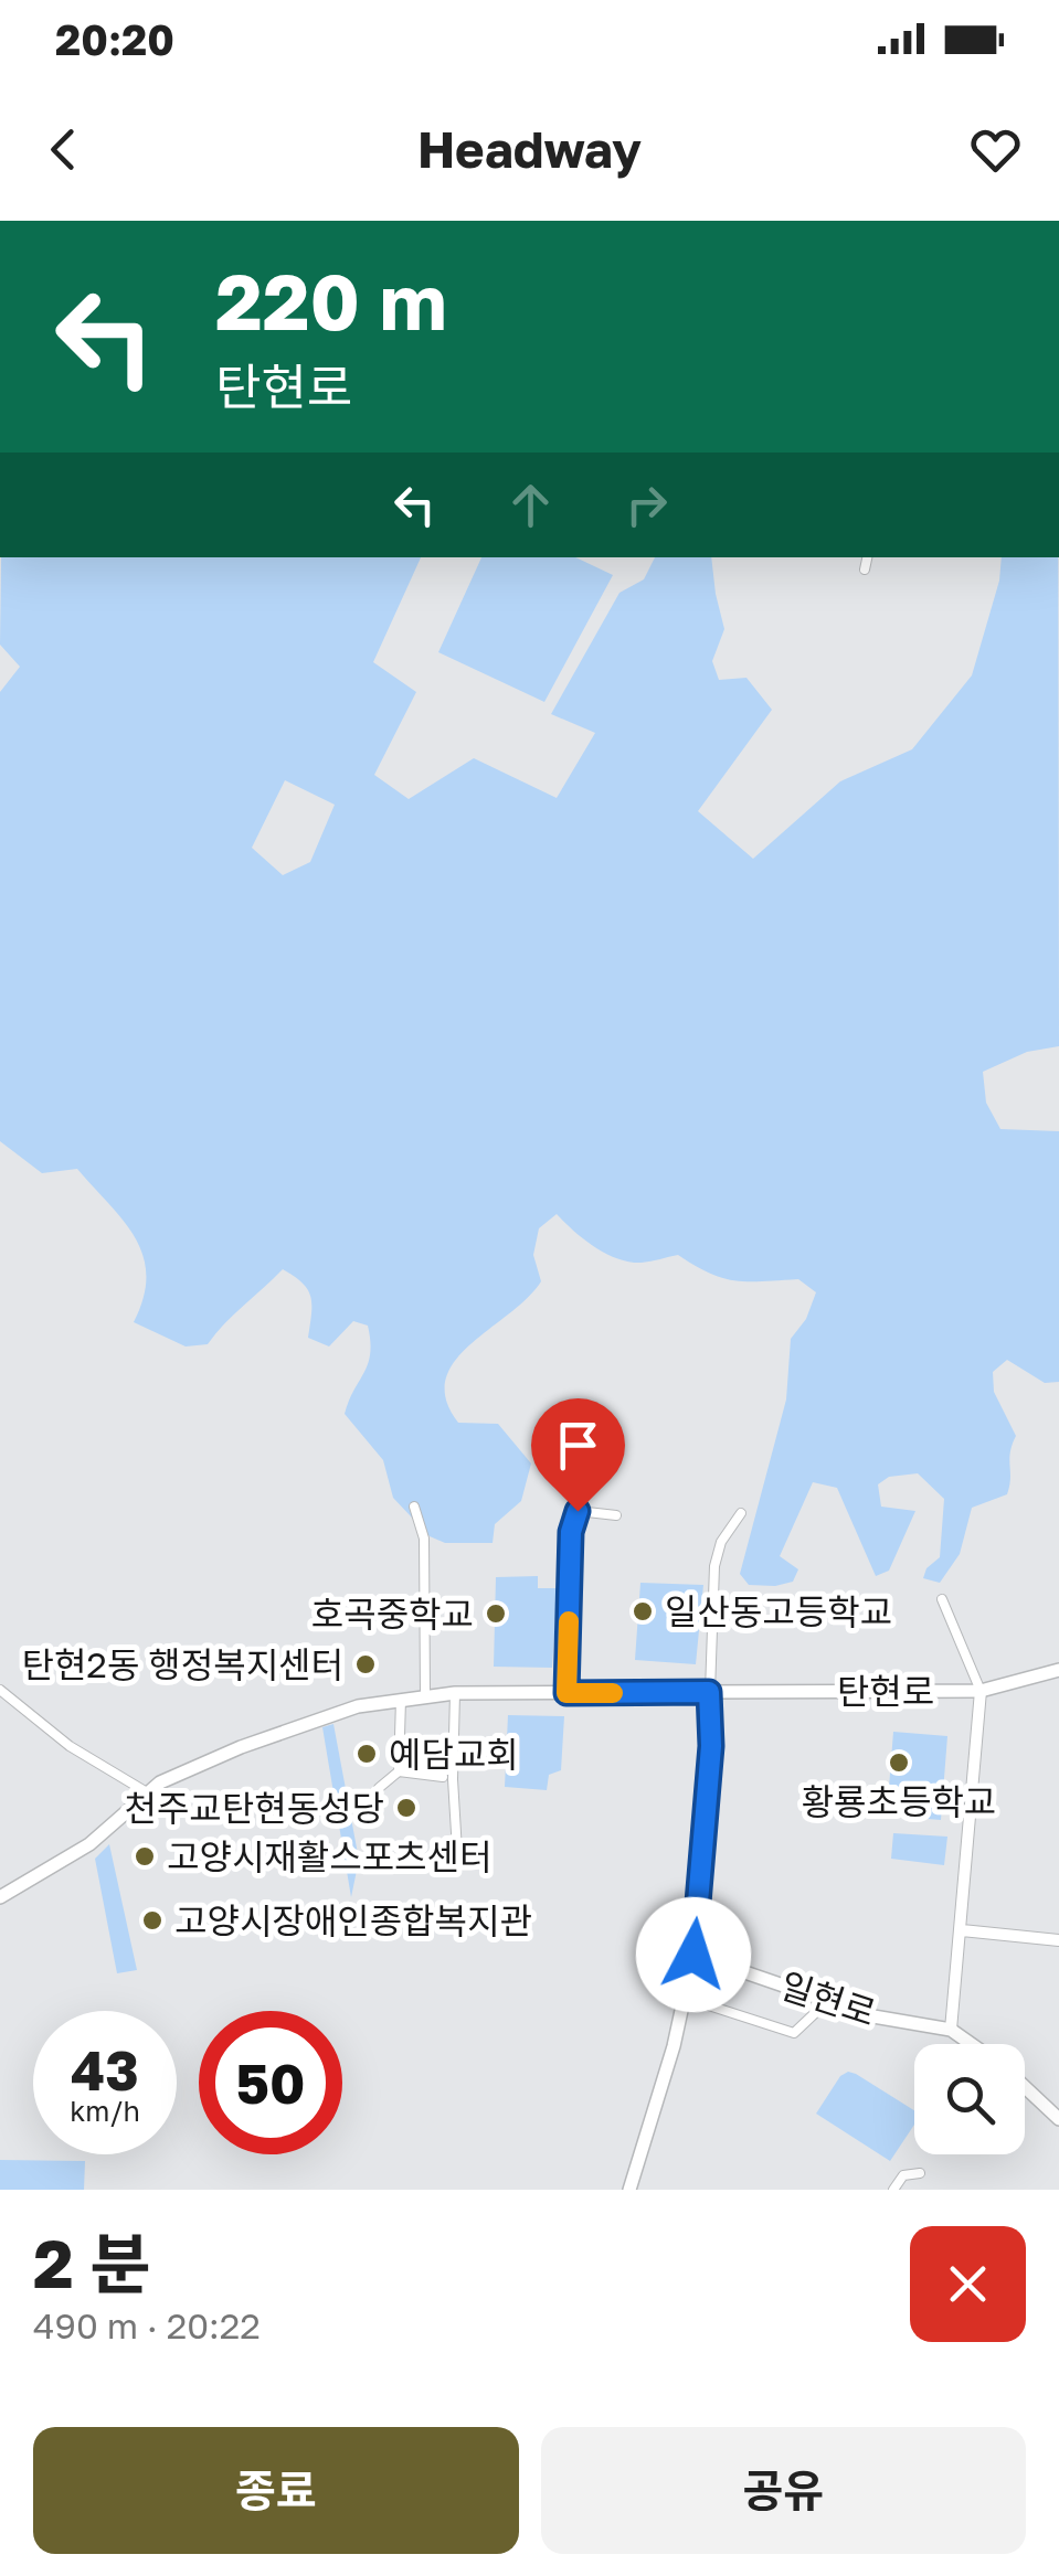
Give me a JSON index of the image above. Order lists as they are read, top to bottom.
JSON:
{
  "streets": {
    "main road": ["탄현로", "일현로"]
  },
  "places": [
    "일산동고등학교",
    "호곡중학교",
    "탄현2동 행정복지센터",
    "예담교회",
    "황룡초등학교",
    "천주교탄현동성당",
    "고양시재활스포츠센터",
    "고양시장애인종합복지관"
  ],
  "page": {
    "status": "20:20",
    "header": "Headway",
    "turn": ["220 m", "탄현로"],
    "speed": "43 km/h",
    "limit": "50",
    "heading": ["2 분", "490 m · 20:22"],
    "buttons": ["종료", "공유"]
  }
}
